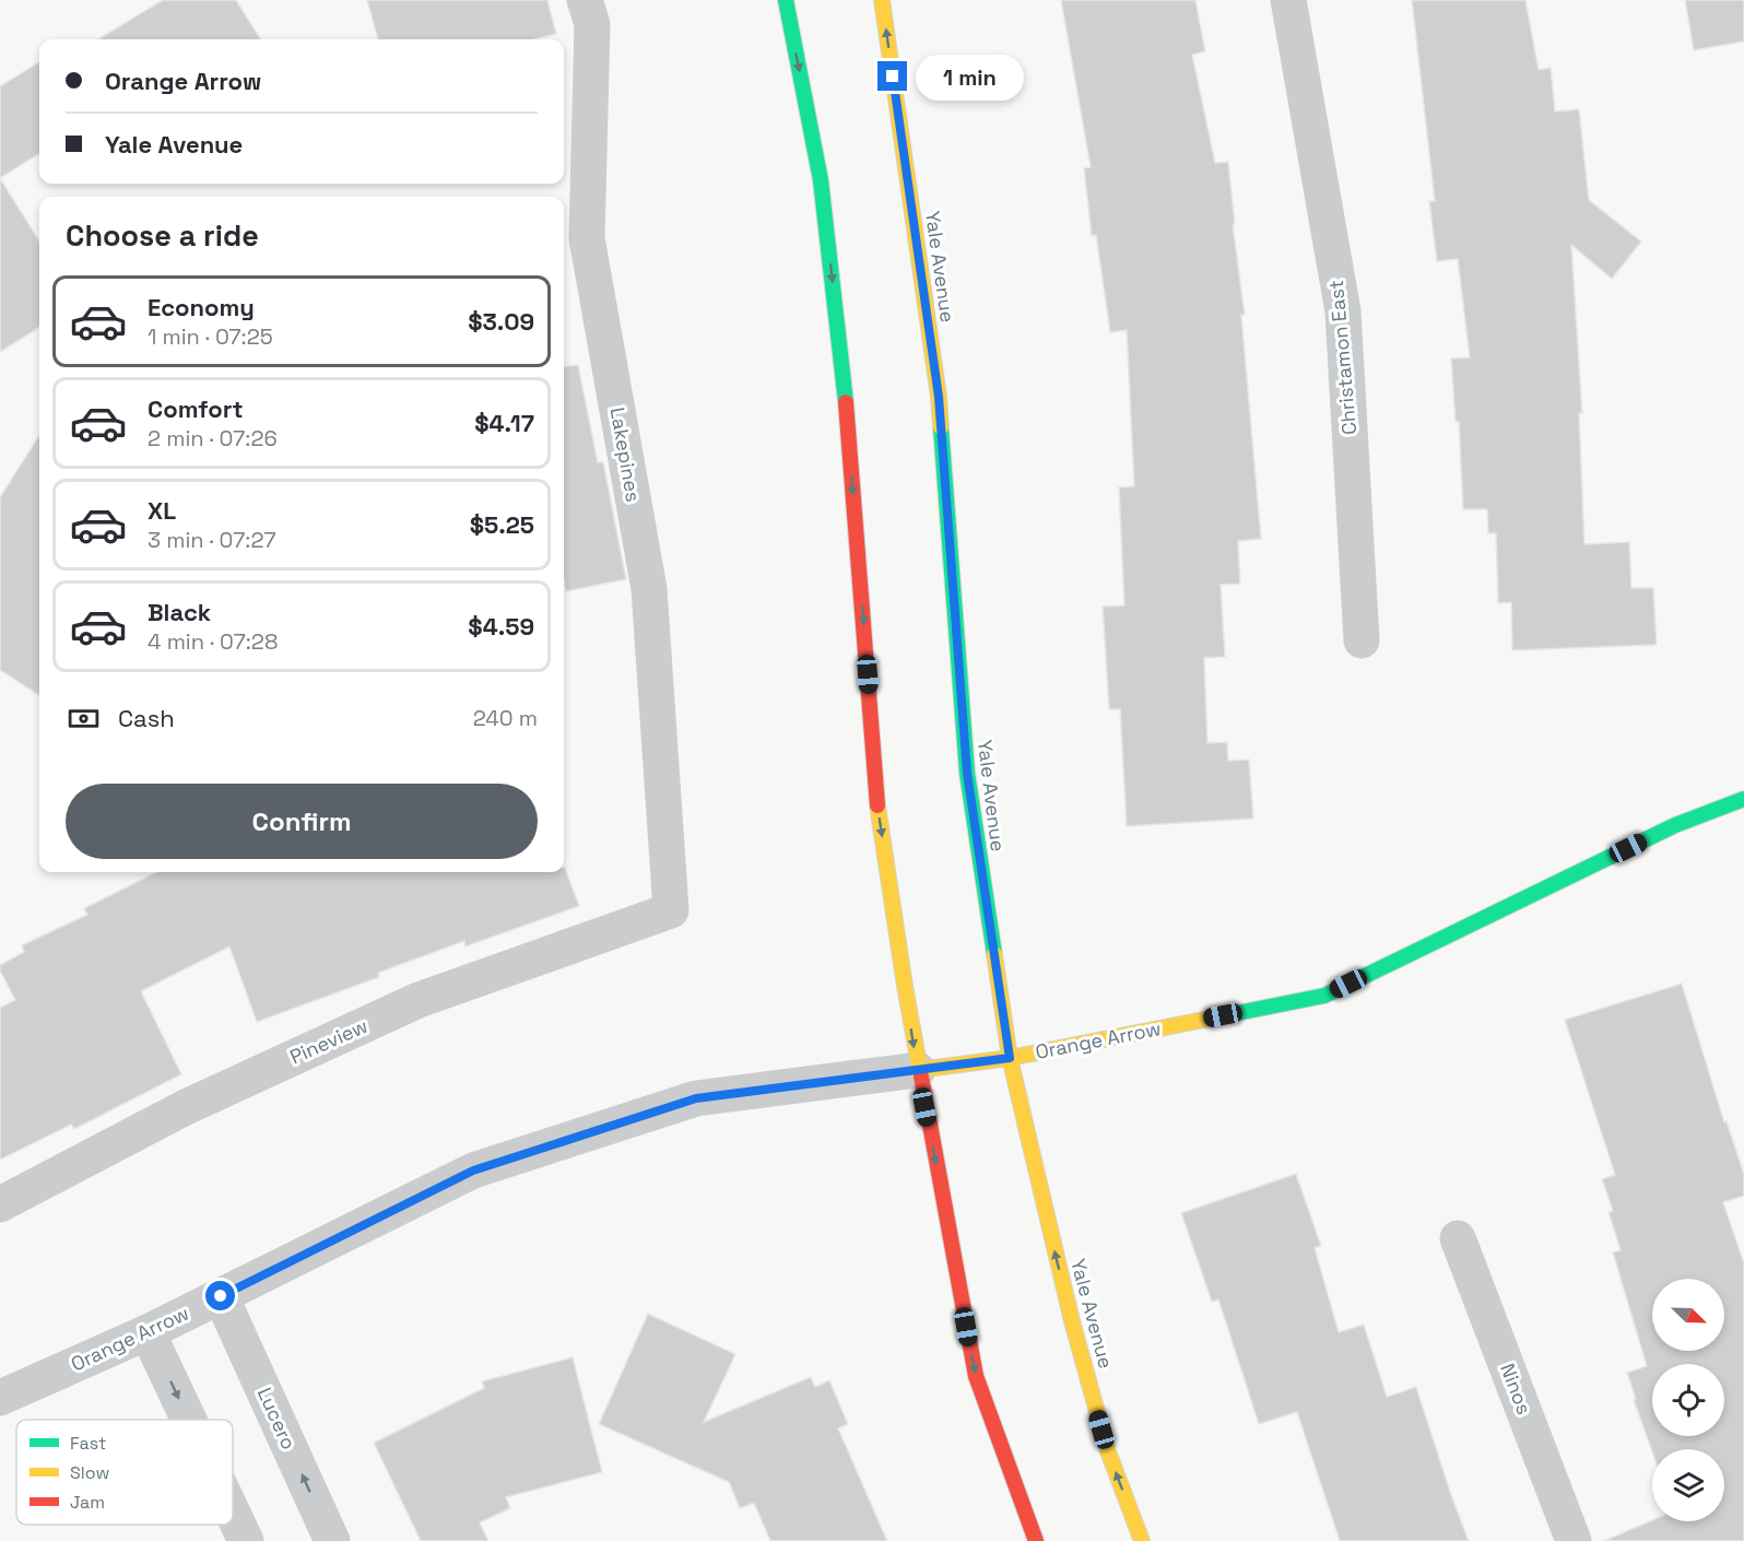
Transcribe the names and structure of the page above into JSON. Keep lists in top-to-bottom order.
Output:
{
  "streets": {
    "main road": ["Yale Avenue", "Orange Arrow"],
    "street": [
      "Christamon East",
      "Lakepines",
      "Pineview",
      "Ninos",
      "Lucero"
    ]
  },
  "crossings": [
    ["Yale Avenue", "Orange Arrow"],
    ["Lakepines", "Pineview"],
    ["Orange Arrow", "Lucero"]
  ],
  "legend": ["Fast", "Slow", "Jam"],
  "north": "bottom right",
  "page": {
    "banner": ["Orange Arrow", "Yale Avenue"],
    "bubble": "1 min",
    "heading": "Choose a ride",
    "list": [
      {
        "name": "Economy",
        "note": "1 min · 07:25",
        "value": "$3.09"
      },
      {
        "name": "Comfort",
        "note": "2 min · 07:26",
        "value": "$4.17"
      },
      {
        "name": "XL",
        "note": "3 min · 07:27",
        "value": "$5.25"
      },
      {
        "name": "Black",
        "note": "4 min · 07:28",
        "value": "$4.59"
      }
    ],
    "pay": ["Cash", "240 m"],
    "buttons": "Confirm"
  }
}
